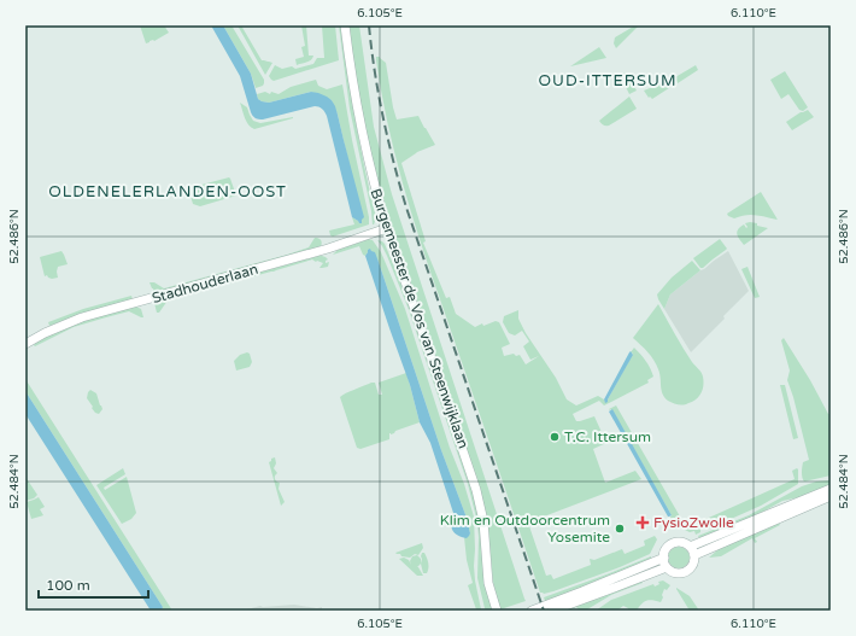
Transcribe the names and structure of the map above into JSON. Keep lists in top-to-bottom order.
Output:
{
  "streets": {
    "street": ["Stadhouderlaan", "Burgemeester de Vos van Steenwijklaan"]
  },
  "crossings": [
    ["Stadhouderlaan", "Burgemeester de Vos van Steenwijklaan"]
  ],
  "districts": ["OUD-ITTERSUM", "OLDENELERLANDEN-OOST"],
  "places": {
    "other": ["T.C. Ittersum", "Klim en Outdoorcentrum Yosemite"],
    "health": ["FysioZwolle"]
  },
  "scale_bar": "100 m",
  "coordinates": [
    "6.105°E",
    "6.110°E",
    "52.486°N",
    "52.484°N"
  ]
}
